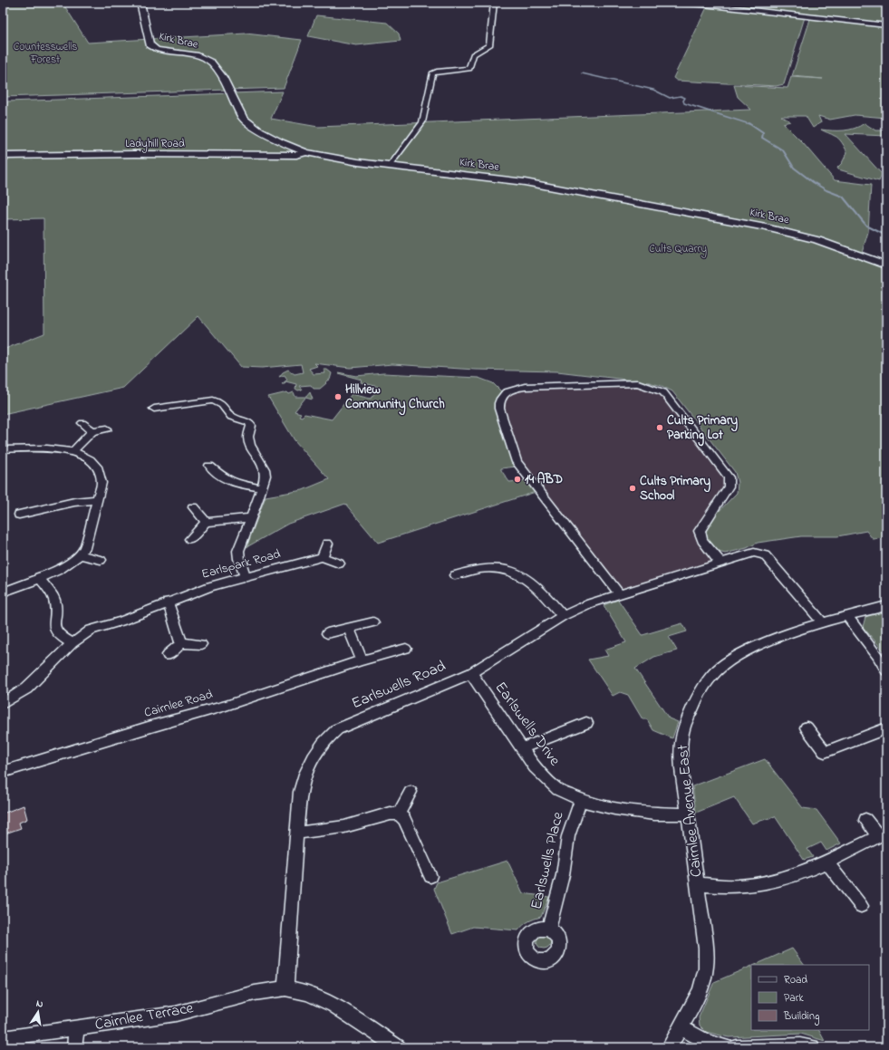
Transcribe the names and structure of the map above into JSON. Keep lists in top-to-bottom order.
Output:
{
  "streets": {
    "street": [
      "Kirk Brae",
      "Ladyhill Road",
      "Earlspark Road",
      "Earlswells Road",
      "Cairnlee Road",
      "Earlswells Drive",
      "Cairnlee Avenue East",
      "Earlswells Place",
      "Cairnlee Terrace"
    ]
  },
  "crossings": [
    ["Kirk Brae", "Ladyhill Road"],
    ["Earlswells Road", "Earlswells Drive"],
    ["Earlswells Road", "Cairnlee Avenue East"],
    ["Earlswells Road", "Cairnlee Terrace"],
    ["Earlswells Drive", "Cairnlee Avenue East"],
    ["Earlswells Drive", "Earlswells Place"]
  ],
  "parks": ["Countesswells Forest", "Cults Quarry"],
  "places": [
    "Hillview Community Church",
    "Cults Primary Parking Lot",
    "14 ABD",
    "Cults Primary School"
  ],
  "legend": ["Road", "Park", "Building"],
  "north": "top"
}
